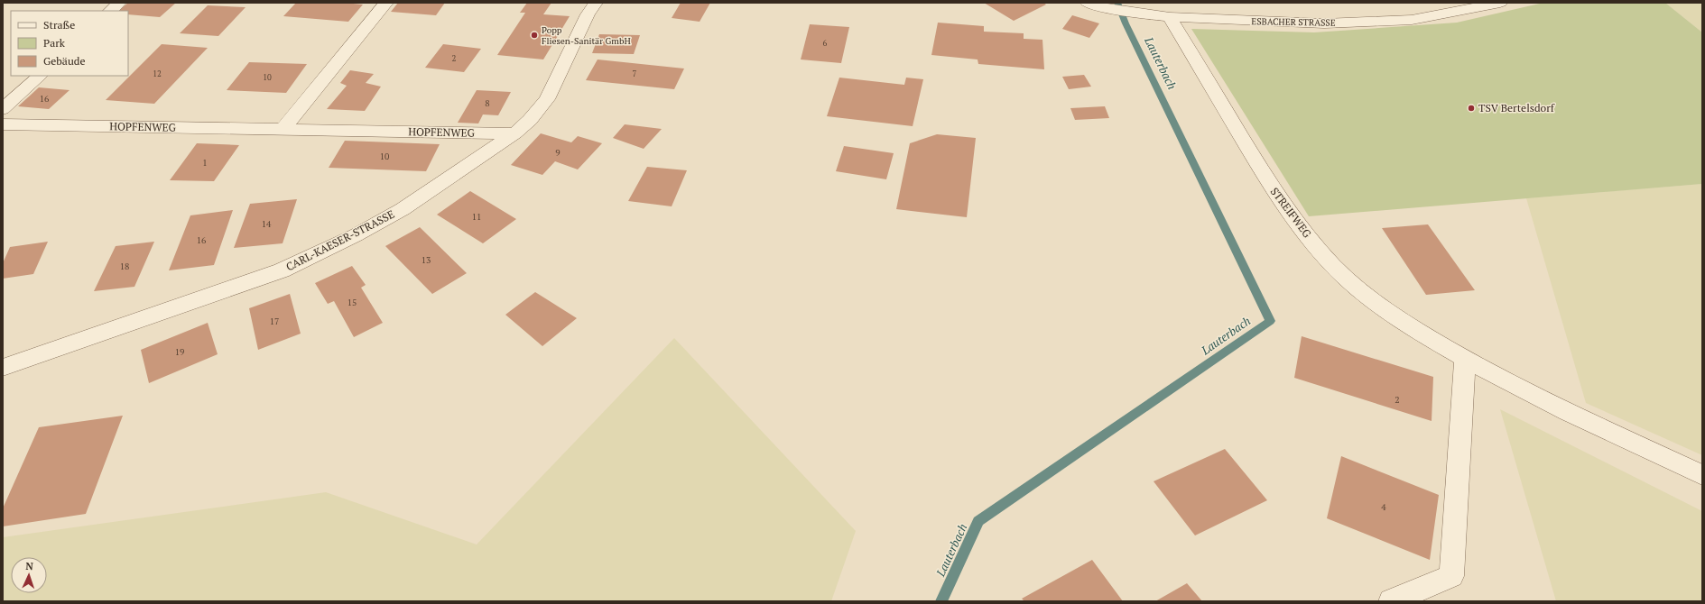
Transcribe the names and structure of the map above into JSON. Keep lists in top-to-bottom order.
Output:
{
  "streets": {
    "street": [
      "ESBACHER STRASSE",
      "HOPFENWEG",
      "STREIFWEG",
      "CARL-KAESER-STRASSE"
    ]
  },
  "crossings": [
    ["ESBACHER STRASSE", "STREIFWEG"],
    ["HOPFENWEG", "CARL-KAESER-STRASSE"]
  ],
  "water": ["Lauterbach"],
  "places": ["Popp Fliesen-Sanitär GmbH", "TSV Bertelsdorf"],
  "house_numbers": [
    "6",
    "2",
    "12",
    "7",
    "10",
    "16",
    "8",
    "9",
    "10",
    "1",
    "11",
    "14",
    "16",
    "13",
    "18",
    "15",
    "17",
    "19",
    "2",
    "4"
  ],
  "legend": ["Straße", "Park", "Gebäude"],
  "north": "top"
}
